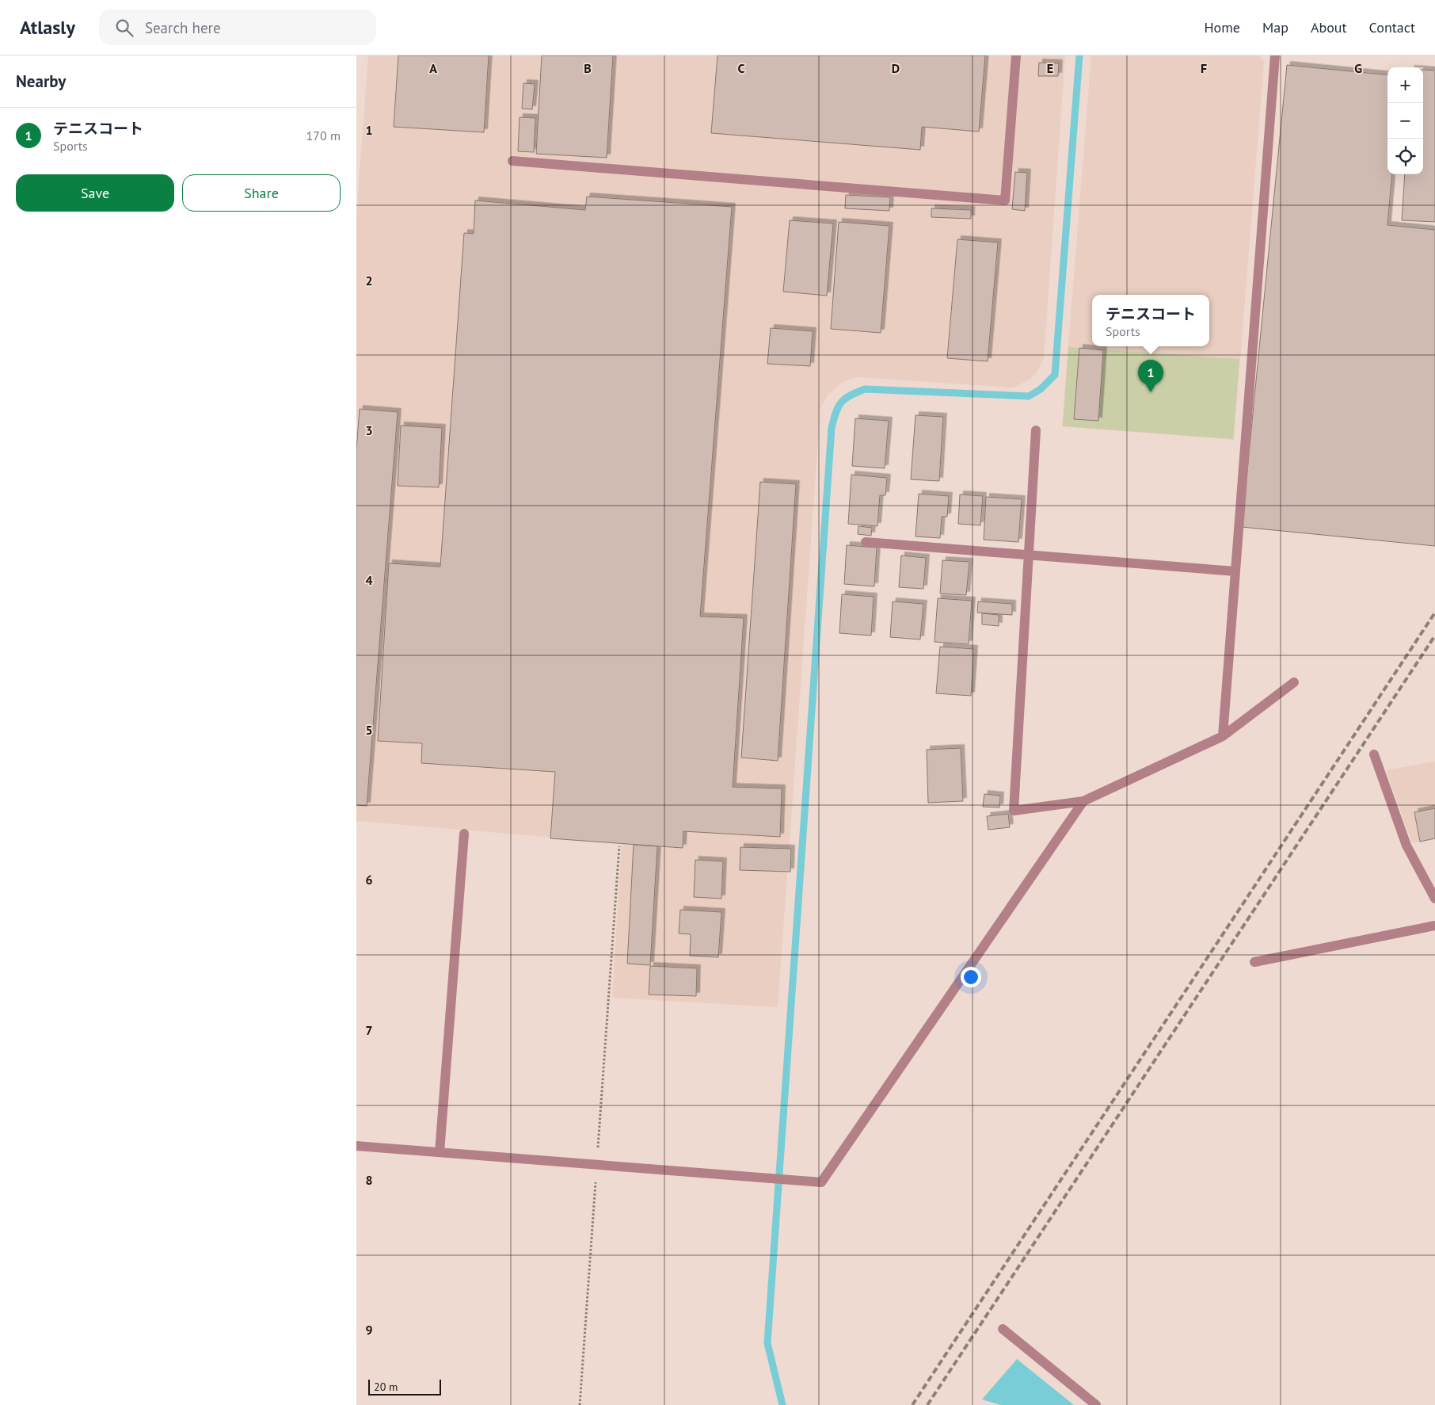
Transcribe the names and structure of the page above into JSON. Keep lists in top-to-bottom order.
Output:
{
  "scale_bar": "20 m",
  "page": {
    "header": "Atlasly",
    "search": "Search here",
    "nav": [
      "Home",
      "Map",
      "About",
      "Contact"
    ],
    "heading": "Nearby",
    "map_buttons": ["+", "−"],
    "list": [
      {
        "mark": "1",
        "name": "テニスコート",
        "note": "Sports",
        "value": "170 m"
      }
    ],
    "buttons": ["Save", "Share"],
    "popup": ["テニスコート", "Sports"],
    "pins": "1",
    "scale": "20 m"
  },
  "grid": {
    "columns": [
      "A",
      "B",
      "C",
      "D",
      "E",
      "F",
      "G"
    ],
    "rows": [
      "1",
      "2",
      "3",
      "4",
      "5",
      "6",
      "7",
      "8",
      "9"
    ]
  }
}
